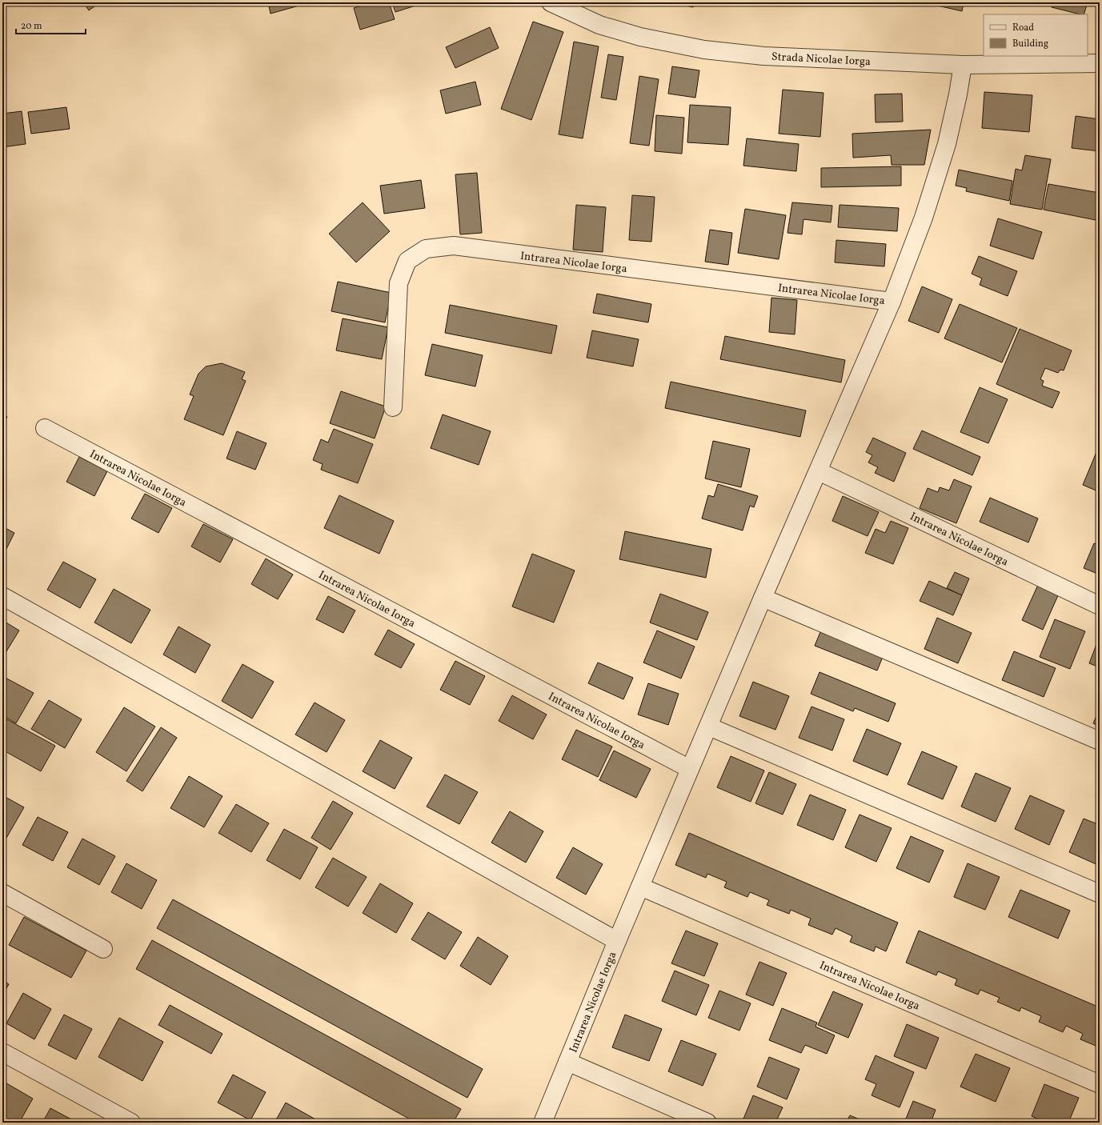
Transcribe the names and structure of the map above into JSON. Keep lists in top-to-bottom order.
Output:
{
  "streets": {
    "street": ["Strada Nicolae Iorga", "Intrarea Nicolae Iorga"]
  },
  "crossings": [
    ["Strada Nicolae Iorga", "Intrarea Nicolae Iorga"]
  ],
  "legend": ["Road", "Building"],
  "scale_bar": "20 m"
}
